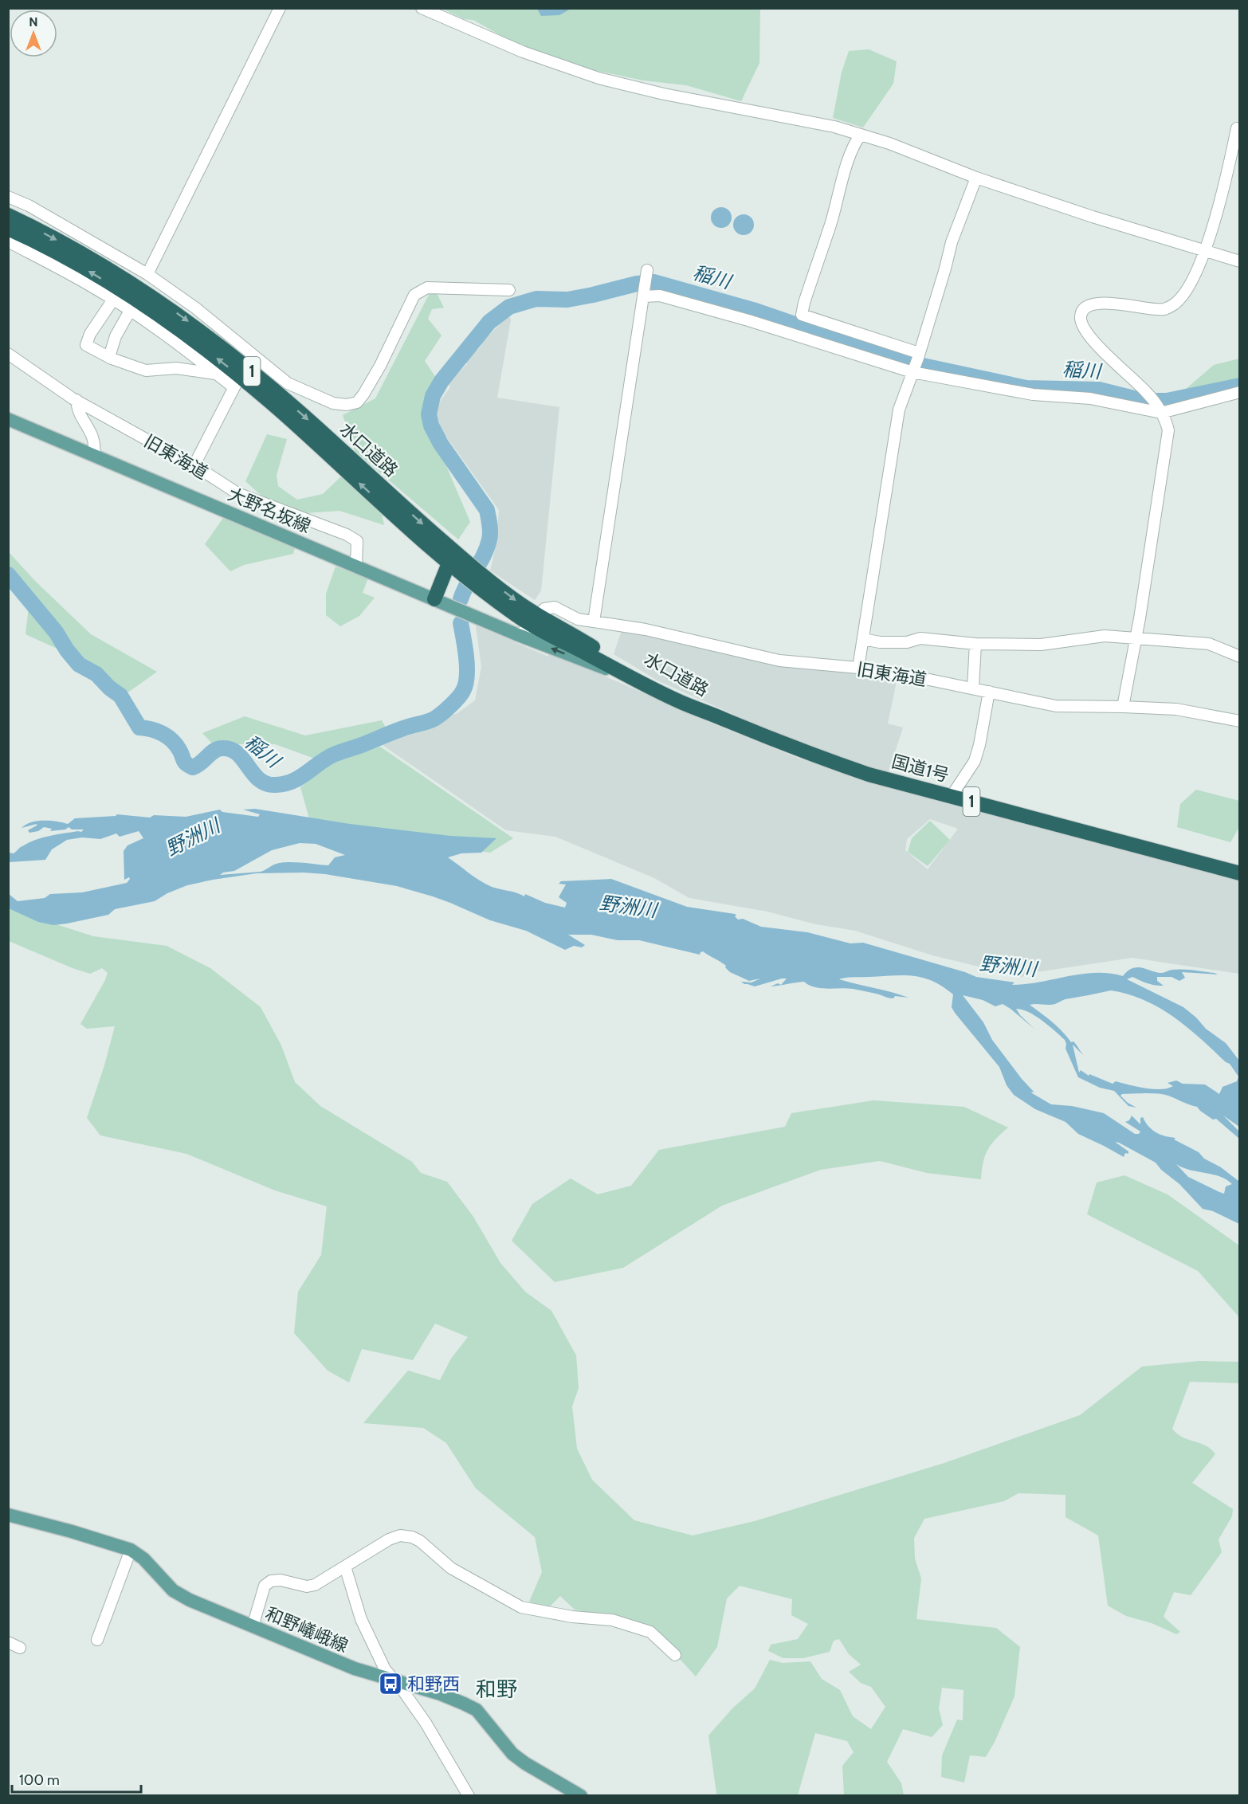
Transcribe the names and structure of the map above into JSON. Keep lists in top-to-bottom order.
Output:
{
  "streets": {
    "highway": ["1", "水口道路", "国道1号"],
    "main road": ["大野名坂線", "和野嶬峨線"],
    "street": ["旧東海道"]
  },
  "crossings": [
    ["水口道路", "旧東海道"],
    ["水口道路", "大野名坂線"],
    ["水口道路", "国道1号"],
    ["旧東海道", "大野名坂線"]
  ],
  "districts": ["和野"],
  "water": ["稲川", "野洲川"],
  "places": {
    "bus stop": ["和野西"]
  },
  "scale_bar": "100 m",
  "north": "top"
}
